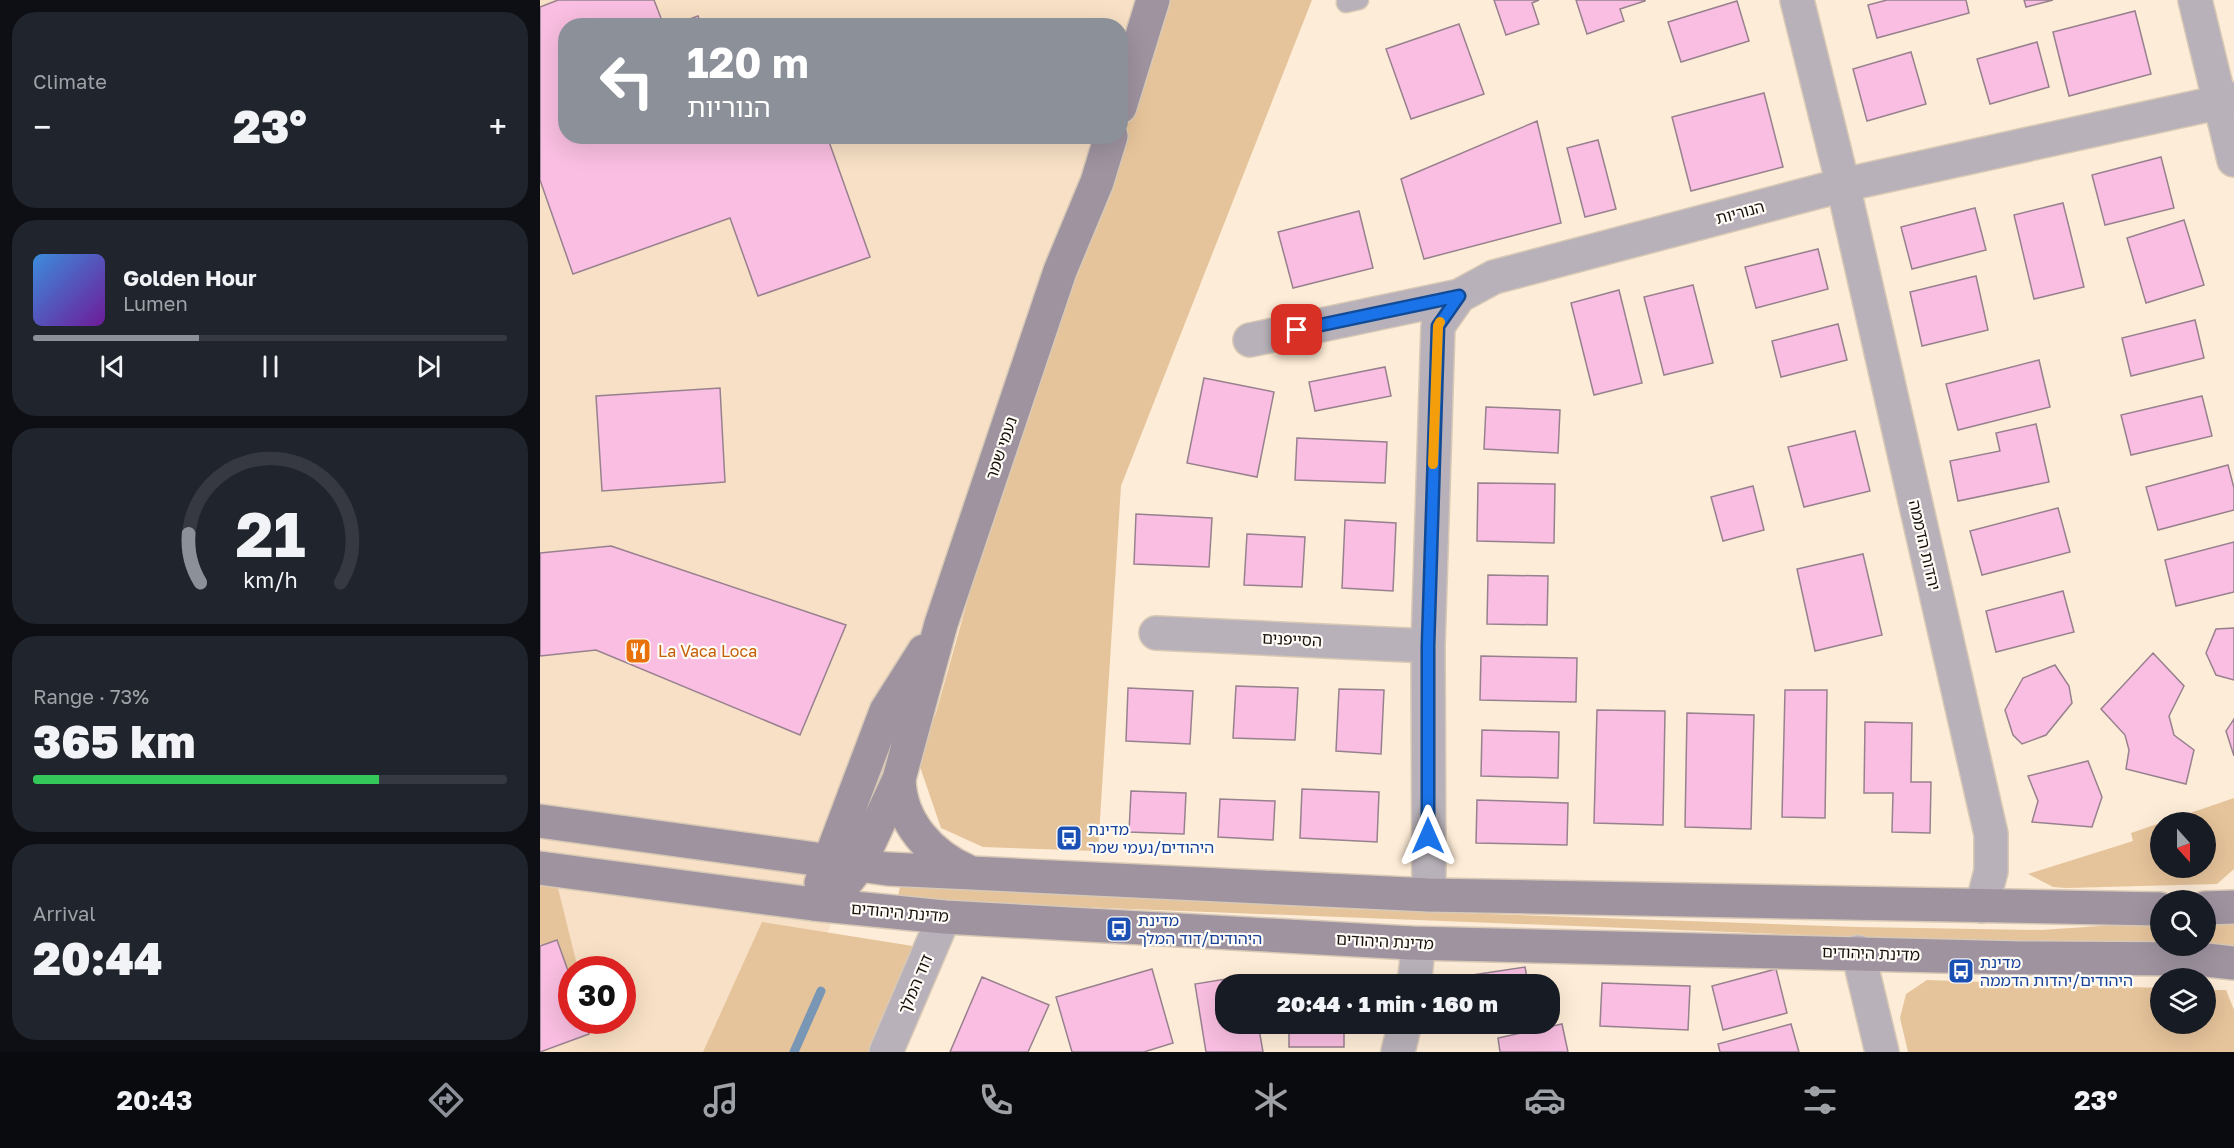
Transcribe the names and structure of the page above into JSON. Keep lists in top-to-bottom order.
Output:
{
  "streets": {
    "street": [
      "הנוריות",
      "נעמי שמר",
      "יהדות הדממה",
      "הסייפנים",
      "מדינת היהודים",
      "דוד המלך"
    ]
  },
  "crossings": [
    ["הנוריות", "יהדות הדממה"],
    ["נעמי שמר", "מדינת היהודים"],
    ["מדינת היהודים", "דוד המלך"]
  ],
  "places": {
    "restaurant": ["La Vaca Loca"],
    "bus stop": ["מדינת היהודים/נעמי שמר", "מדינת היהודים/דוד המלך", "מדינת היהודים/יהדות הדממה"]
  },
  "north": "bottom",
  "page": {
    "tile": [
      "Climate",
      ["Range · 73%", "365 km"],
      ["Arrival", "20:44"]
    ],
    "turn": ["120 m", "הנוריות"],
    "heat": ["−", "23°", "+"],
    "song": ["Golden Hour", "Lumen"],
    "limit": "30",
    "trip": "20:44 · 1 min · 160 m",
    "tabs": ["20:43", "23°"],
    "gauge": ["21", "km/h"]
  }
}
